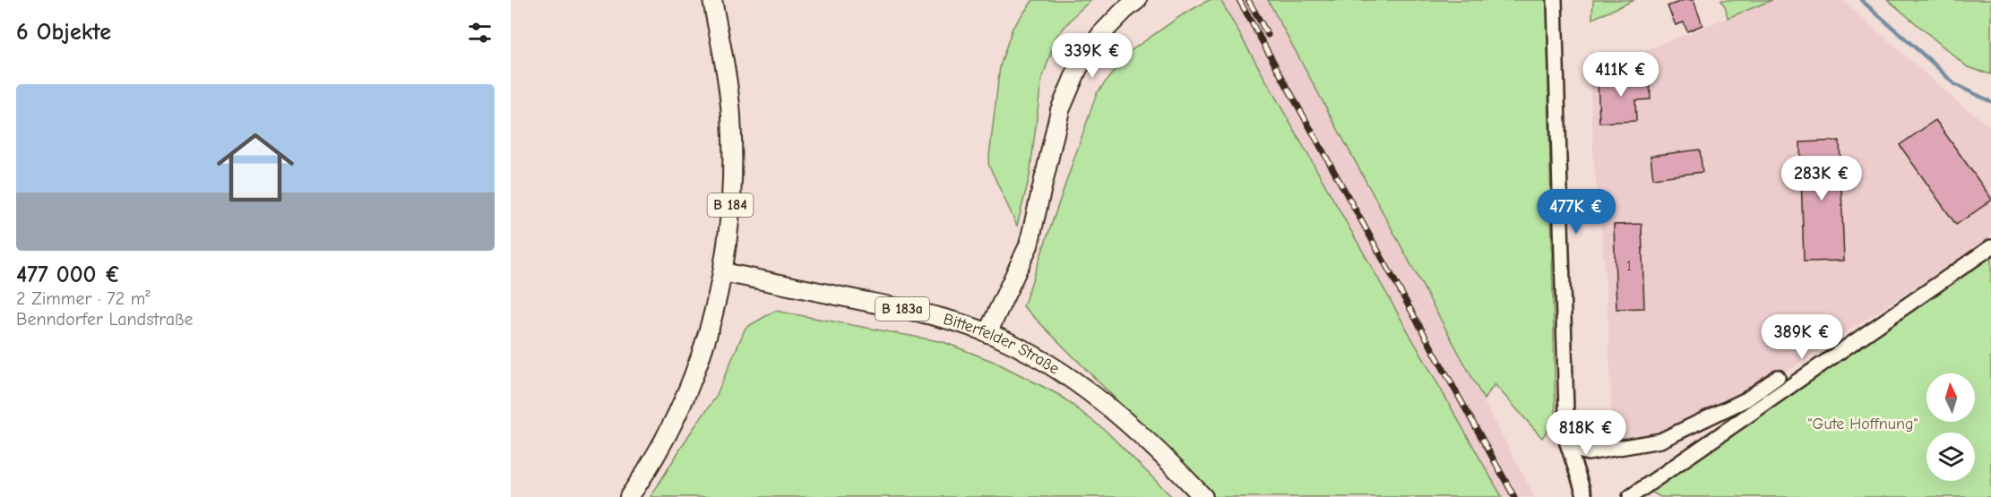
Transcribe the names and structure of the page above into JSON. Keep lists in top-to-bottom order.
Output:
{
  "streets": {
    "main road": ["B 184", "B 183a", "Bitterfelder Straße"]
  },
  "crossings": [
    ["B 184", "Bitterfelder Straße"]
  ],
  "parks": ["\"Gute Hoffnung\""],
  "house_numbers": ["1"],
  "north": "top",
  "page": {
    "heading": "6 Objekte",
    "price": [
      "339K €",
      "411K €",
      "283K €",
      "477K €",
      "389K €",
      "818K €"
    ],
    "list": [
      {
        "name": "477 000 €",
        "note": "2 Zimmer · 72 m² · Benndorfer Landstraße"
      }
    ]
  }
}
